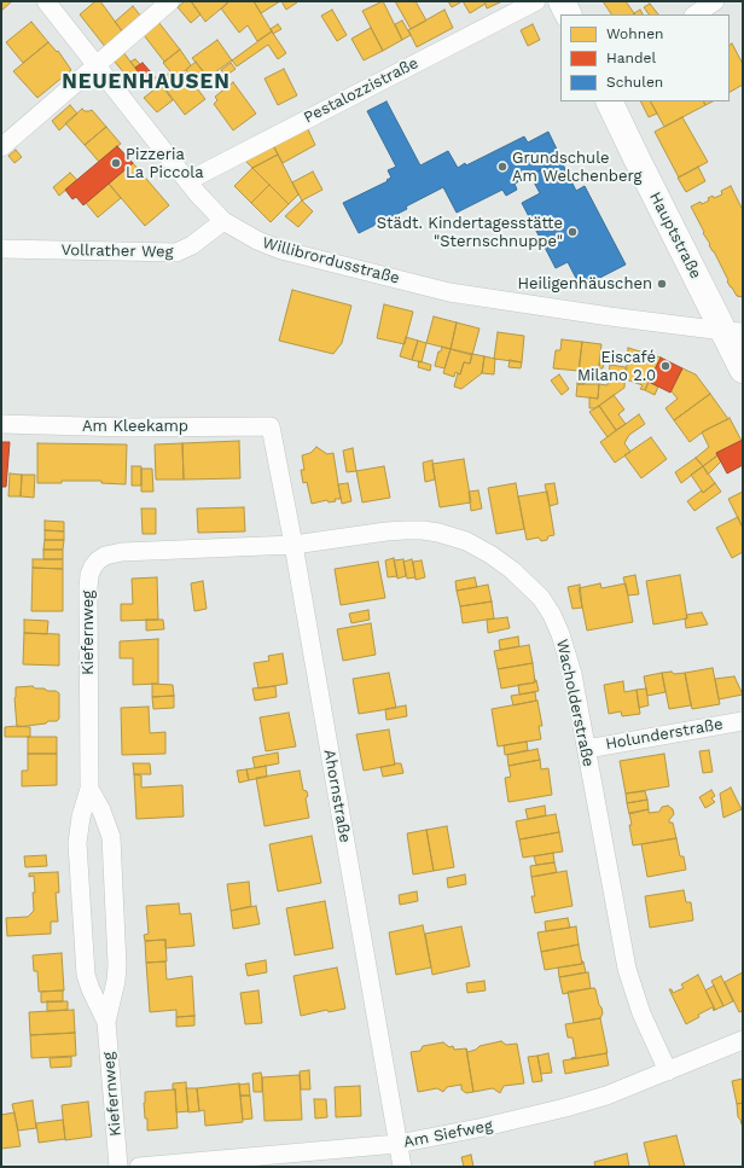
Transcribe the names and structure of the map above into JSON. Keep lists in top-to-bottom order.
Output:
{
  "streets": {
    "street": [
      "Pestalozzistraße",
      "Hauptstraße",
      "Vollrather Weg",
      "Willibrordusstraße",
      "Am Kleekamp",
      "Kiefernweg",
      "Wacholderstraße",
      "Holunderstraße",
      "Ahornstraße",
      "Am Siefweg"
    ]
  },
  "crossings": [
    ["Pestalozzistraße", "Willibrordusstraße"],
    ["Hauptstraße", "Willibrordusstraße"],
    ["Vollrather Weg", "Willibrordusstraße"],
    ["Am Kleekamp", "Ahornstraße"],
    ["Kiefernweg", "Wacholderstraße"],
    ["Kiefernweg", "Ahornstraße"],
    ["Wacholderstraße", "Holunderstraße"],
    ["Wacholderstraße", "Ahornstraße"],
    ["Wacholderstraße", "Am Siefweg"],
    ["Ahornstraße", "Am Siefweg"]
  ],
  "districts": ["NEUENHAUSEN"],
  "places": [
    "Pizzeria La Piccola",
    "Grundschule Am Welchenberg",
    "Städt. Kindertagesstätte \"Sternschnuppe\"",
    "Heiligenhäuschen",
    "Eiscafé Milano 2.0"
  ],
  "legend": ["Wohnen", "Handel", "Schulen"]
}
